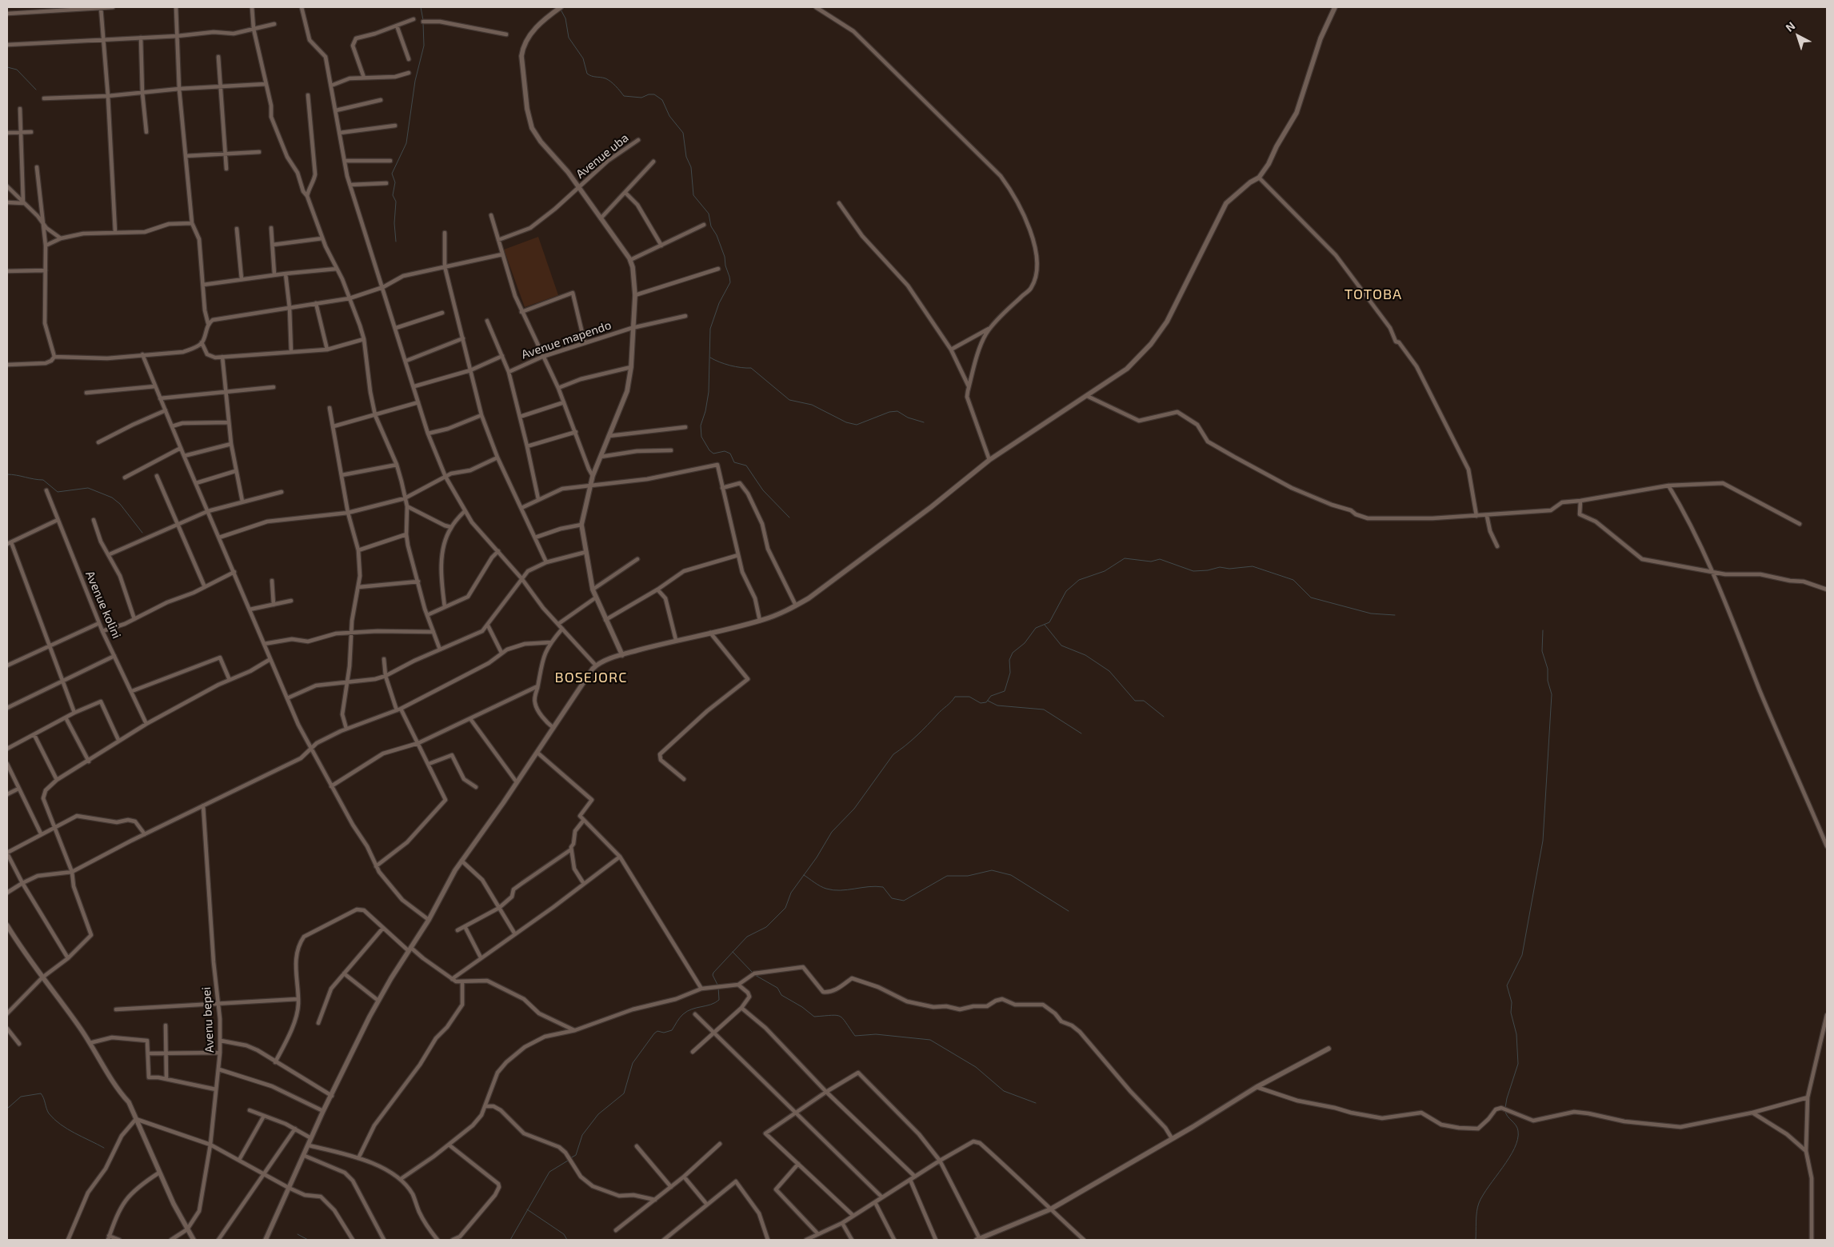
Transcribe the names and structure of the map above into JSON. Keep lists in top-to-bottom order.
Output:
{
  "streets": {
    "street": [
      "Avenue uba",
      "Avenue mapendo",
      "Avenue kolini",
      "Avenu bepei"
    ]
  },
  "districts": ["TOTOBA", "BOSEJORC"],
  "north": "top left"
}
